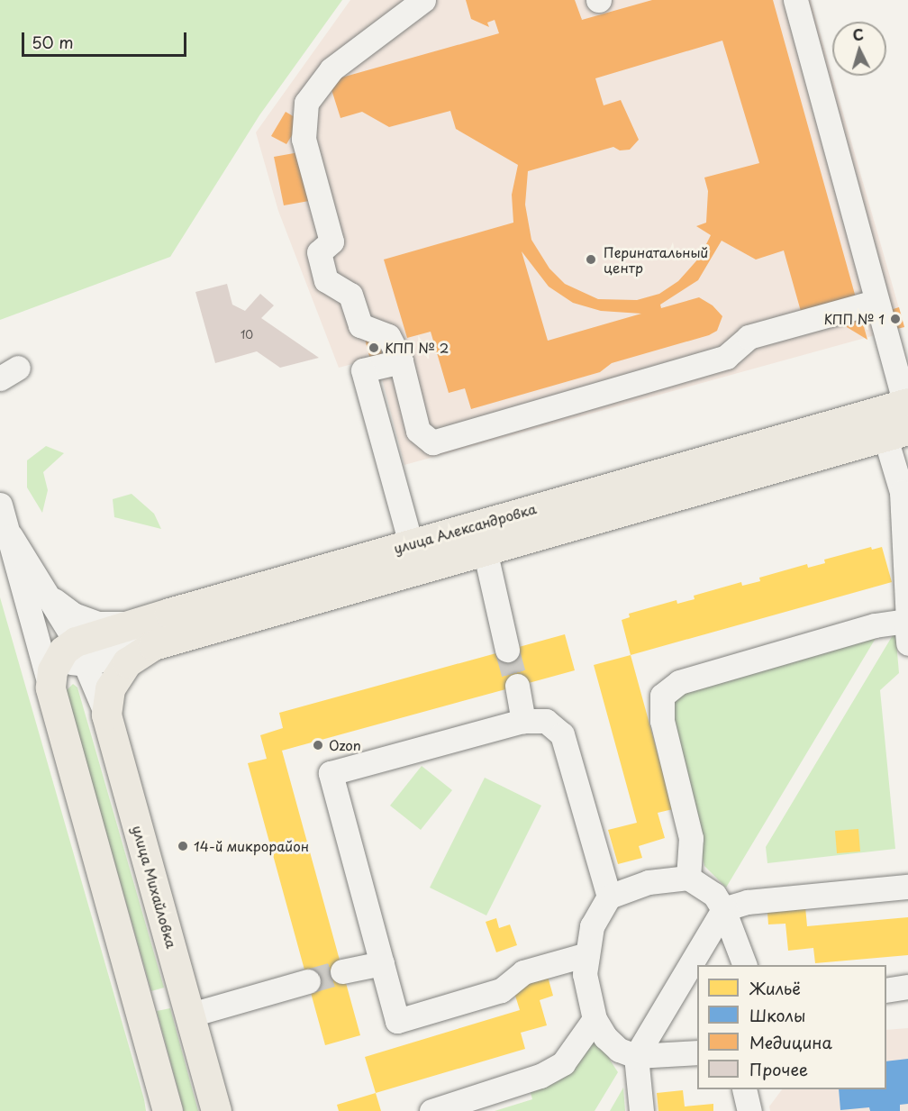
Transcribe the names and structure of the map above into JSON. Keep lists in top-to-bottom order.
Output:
{
  "streets": {
    "main road": ["улица Александровка", "улица Михайловка"]
  },
  "crossings": [
    ["улица Александровка", "улица Михайловка"]
  ],
  "places": [
    "Перинатальный центр",
    "КПП № 1",
    "КПП № 2",
    "Ozon",
    "14-й микрорайон"
  ],
  "house_numbers": ["10"],
  "legend": [
    "Жильё",
    "Школы",
    "Медицина",
    "Прочее"
  ],
  "scale_bar": "50 m",
  "north": "top"
}
